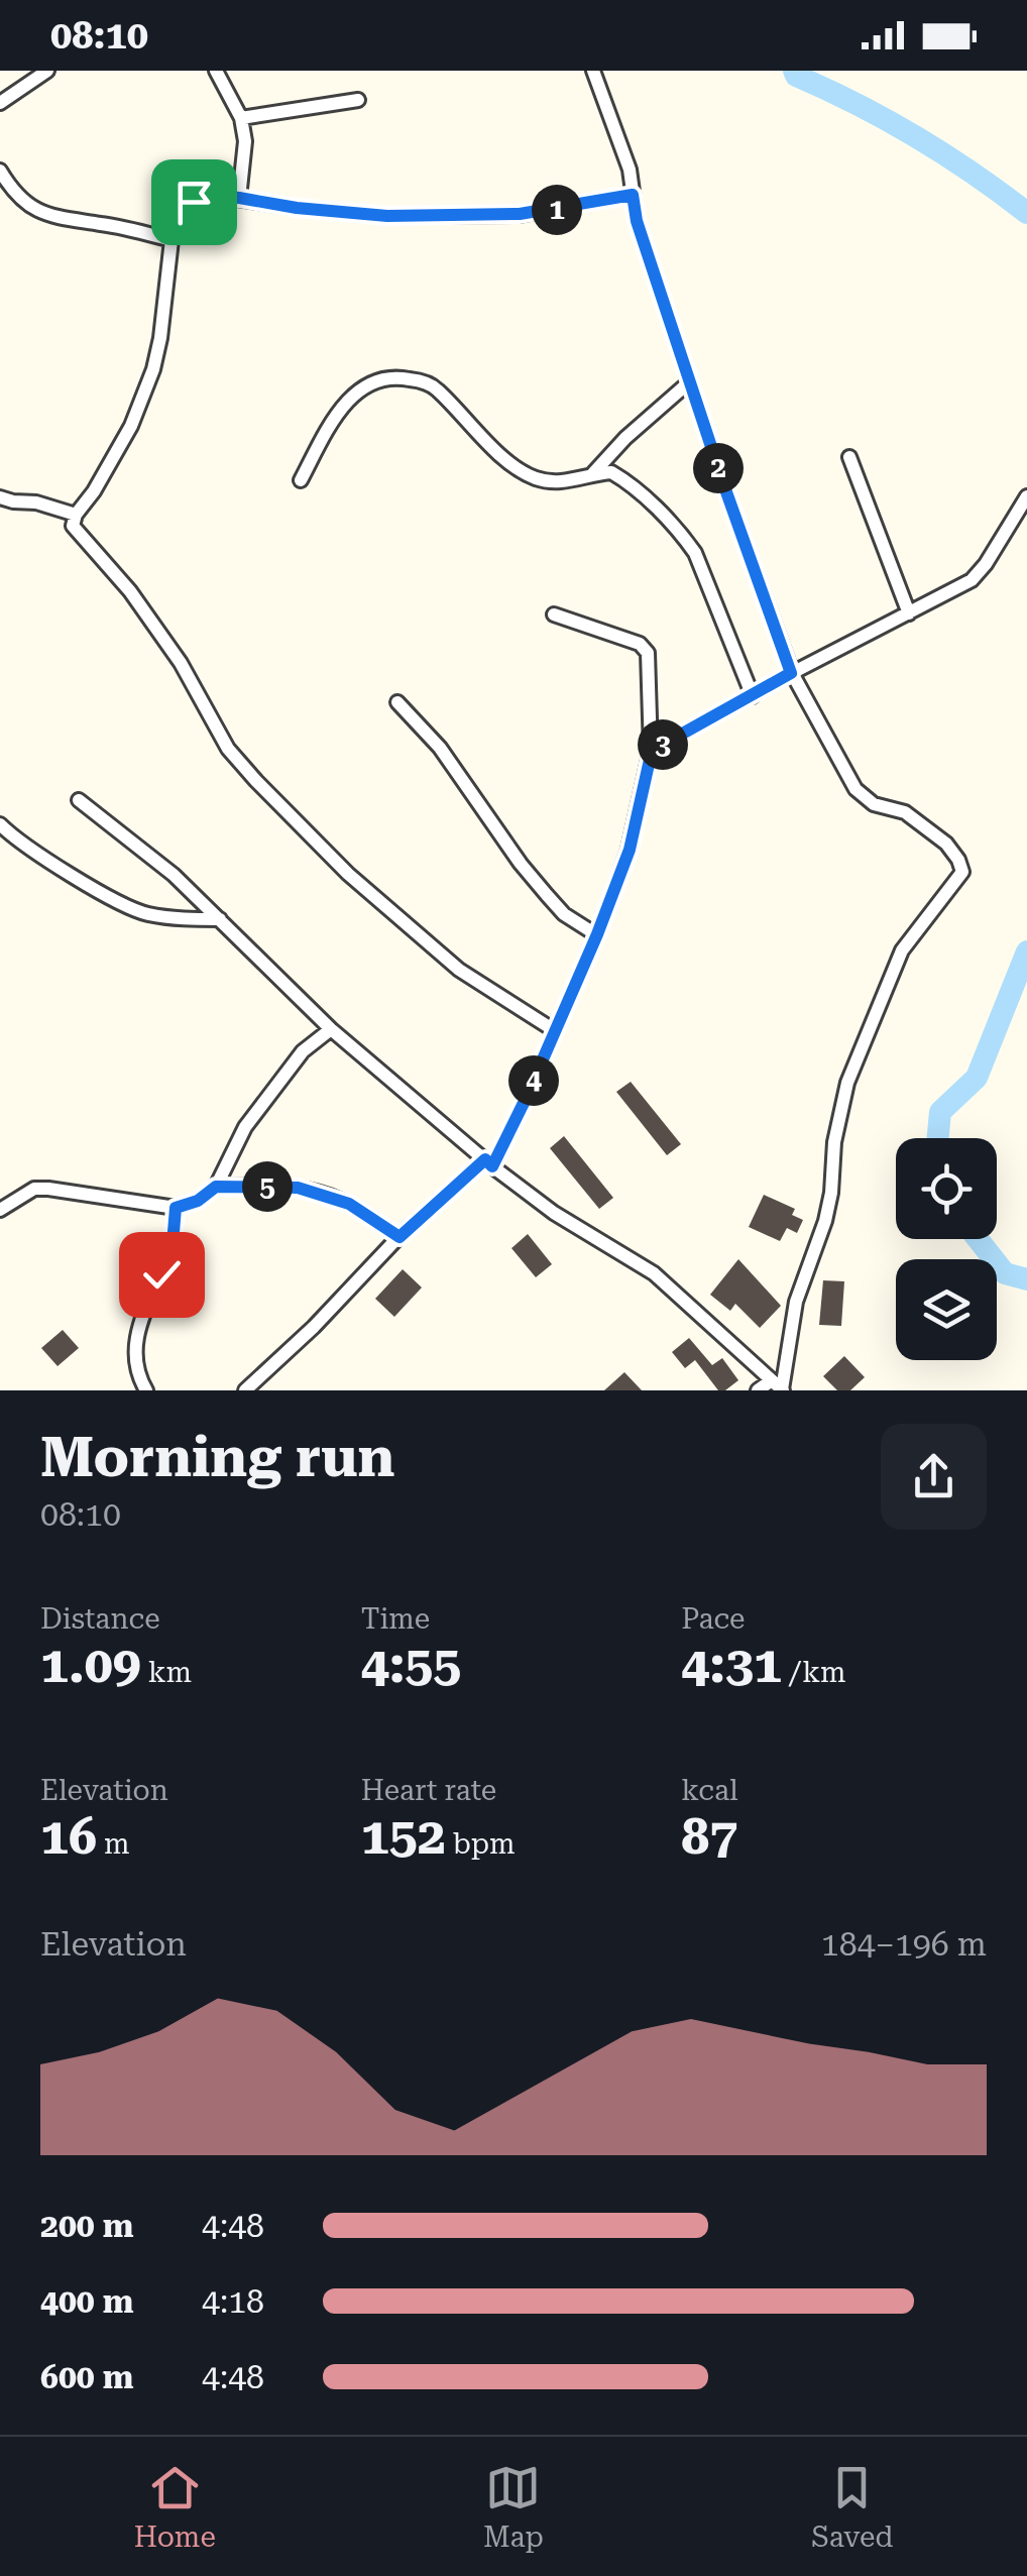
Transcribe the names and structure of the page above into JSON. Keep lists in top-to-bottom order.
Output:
{
  "page": {
    "status": "08:10",
    "pins": [
      "1",
      "2",
      "3",
      "4",
      "5"
    ],
    "heading": ["Morning run", "08:10"],
    "stats": [
      ["Distance", "1.09 km"],
      ["Time", "4:55"],
      ["Pace", "4:31 /km"],
      ["Elevation", "16 m"],
      ["Heart rate", "152 bpm"],
      ["kcal", "87"]
    ],
    "chart": ["Elevation", "184–196 m"],
    "list": [
      {
        "name": "200 m",
        "note": "4:48"
      },
      {
        "name": "400 m",
        "note": "4:18"
      },
      {
        "name": "600 m",
        "note": "4:48"
      }
    ],
    "tabs": ["Home", "Map", "Saved"]
  }
}
